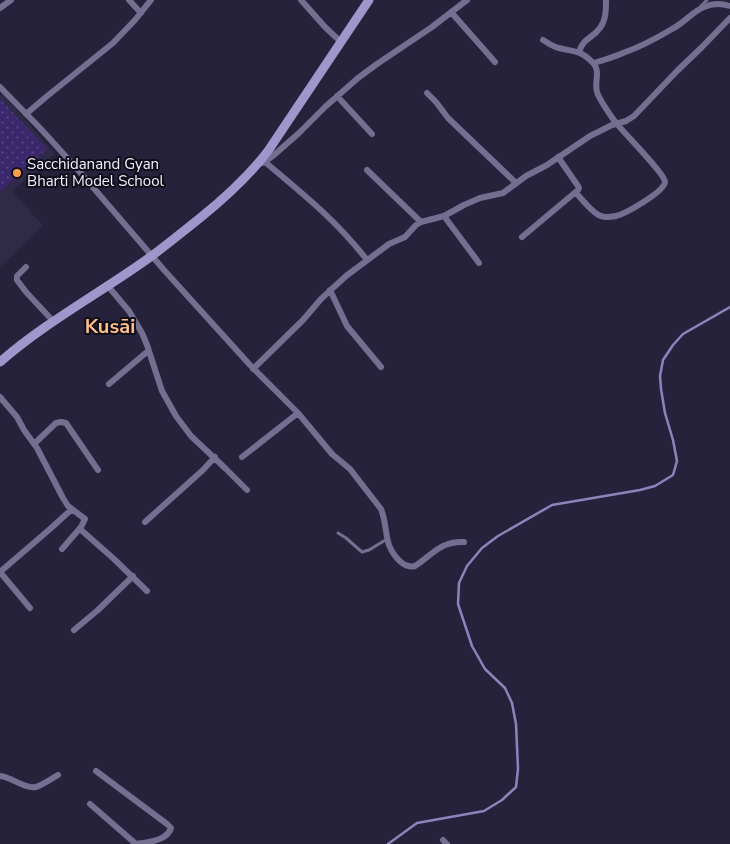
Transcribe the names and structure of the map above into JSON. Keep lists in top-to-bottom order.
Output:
{
  "districts": ["Kusāi"],
  "places": ["Sacchidanand Gyan Bharti Model School"]
}
